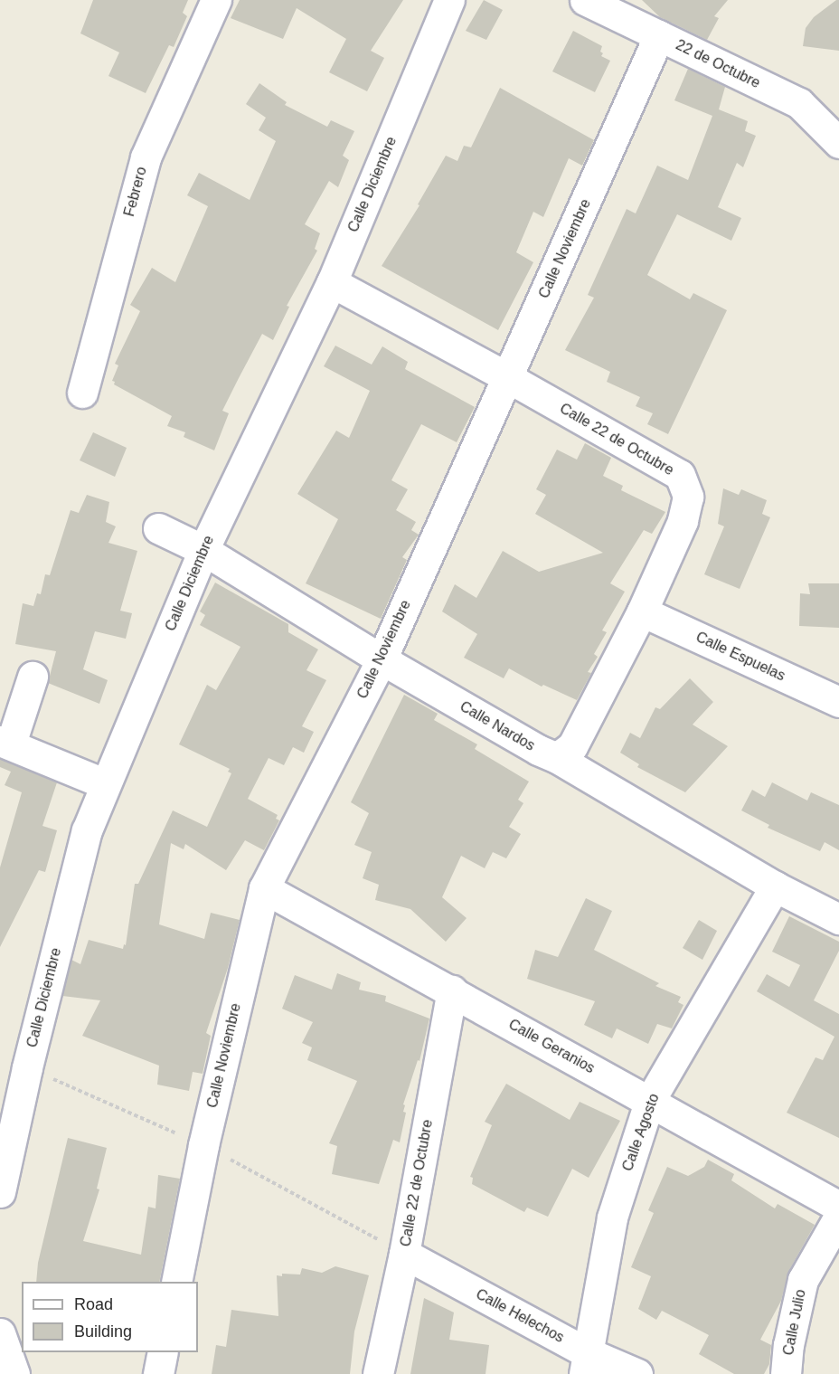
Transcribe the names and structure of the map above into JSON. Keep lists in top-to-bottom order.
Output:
{
  "streets": {
    "street": [
      "22 de Octubre",
      "Calle Diciembre",
      "Febrero",
      "Calle Noviembre",
      "Calle 22 de Octubre",
      "Calle Espuelas",
      "Calle Nardos",
      "Calle Geranios",
      "Calle Agosto",
      "Calle Helechos",
      "Calle Julio"
    ]
  },
  "crossings": [
    ["22 de Octubre", "Calle Noviembre"],
    ["Calle Diciembre", "Calle 22 de Octubre"],
    ["Calle Diciembre", "Calle Nardos"],
    ["Calle Noviembre", "Calle 22 de Octubre"],
    ["Calle Noviembre", "Calle Nardos"],
    ["Calle Noviembre", "Calle Geranios"],
    ["Calle 22 de Octubre", "Calle Espuelas"],
    ["Calle 22 de Octubre", "Calle Nardos"],
    ["Calle 22 de Octubre", "Calle Geranios"],
    ["Calle 22 de Octubre", "Calle Helechos"],
    ["Calle Nardos", "Calle Agosto"],
    ["Calle Geranios", "Calle Agosto"],
    ["Calle Agosto", "Calle Helechos"]
  ],
  "legend": ["Road", "Building"]
}
